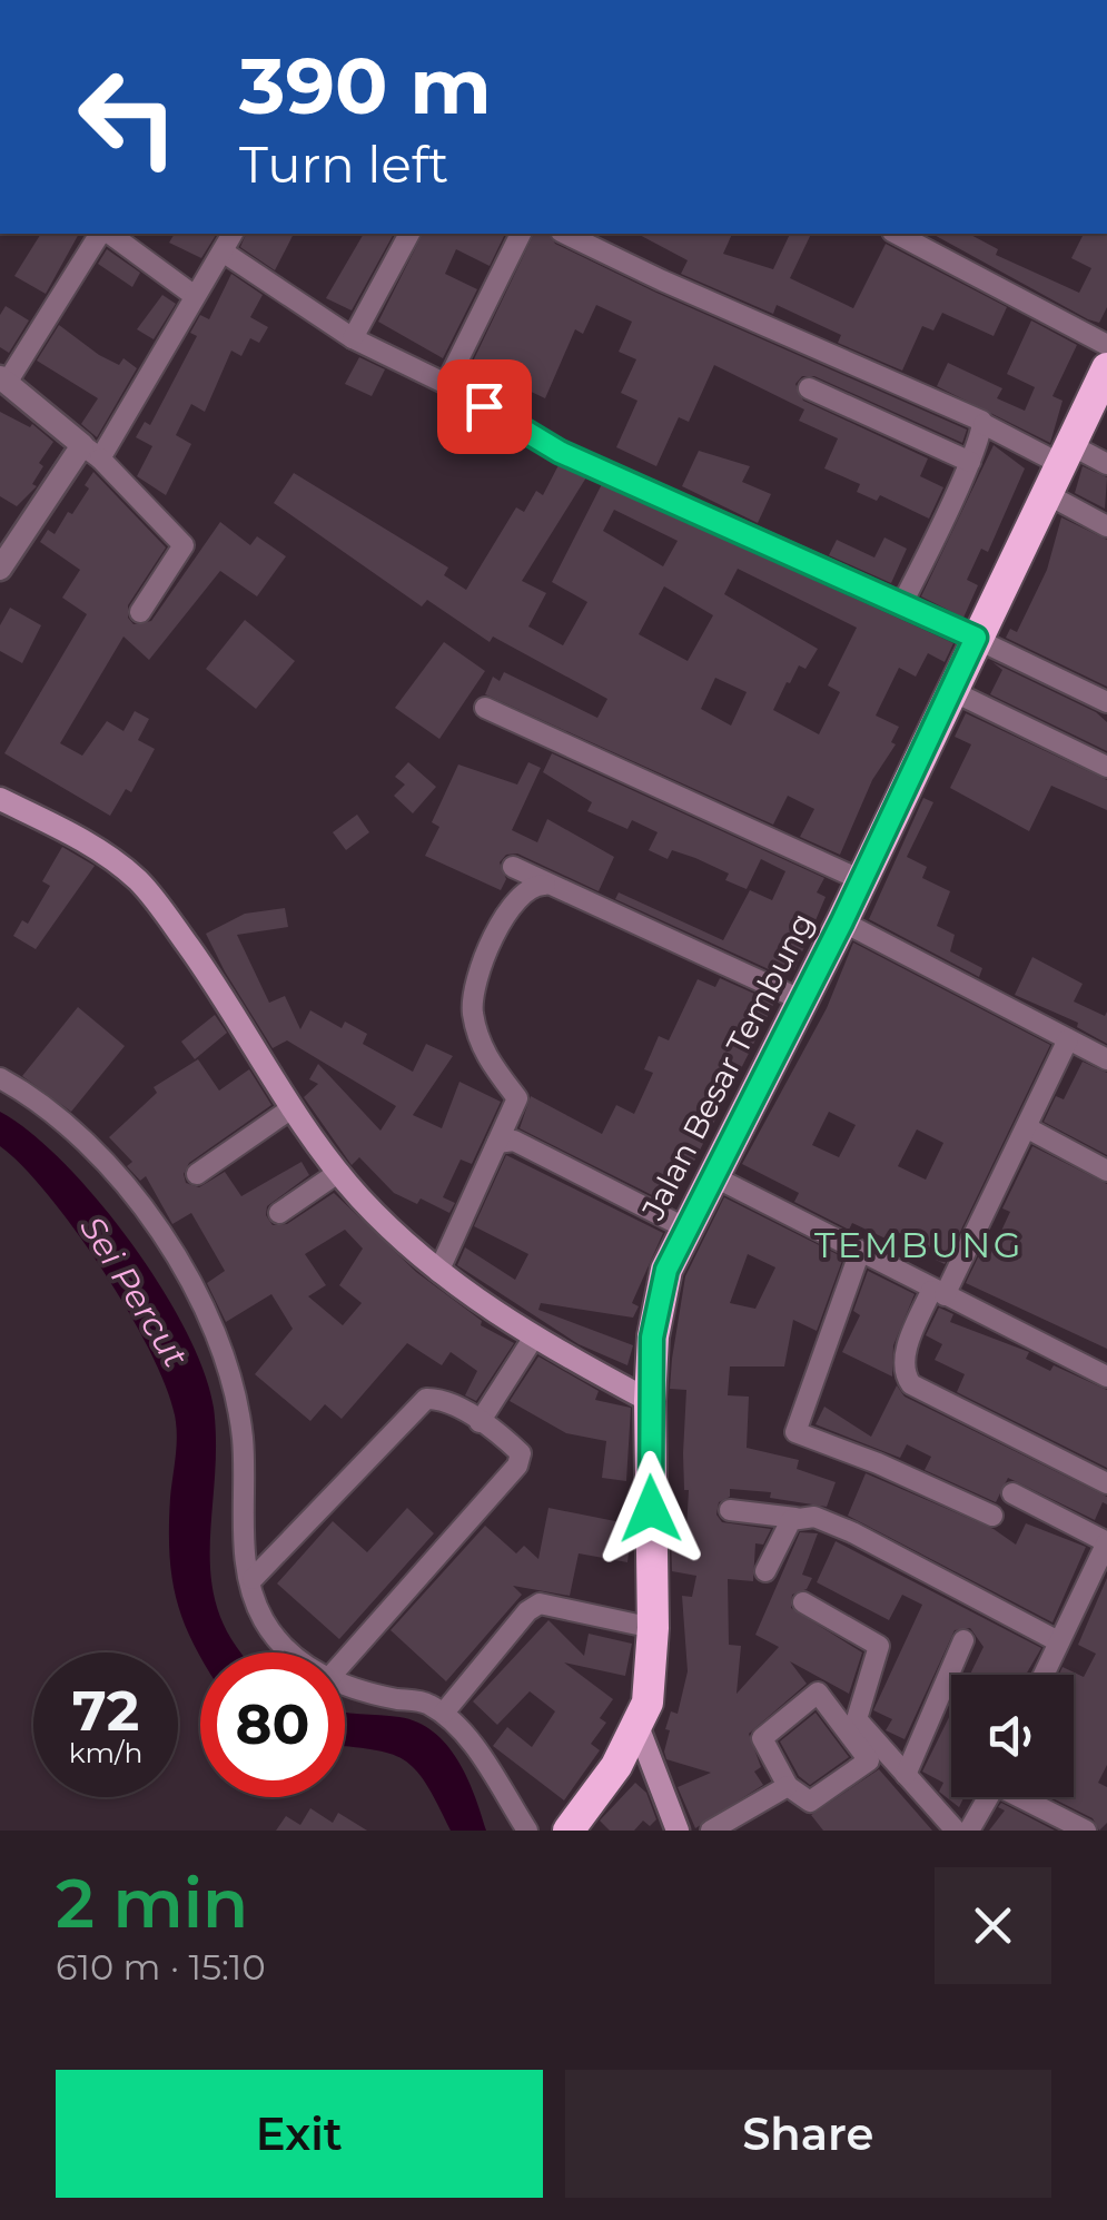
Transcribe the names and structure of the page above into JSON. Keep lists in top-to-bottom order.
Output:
{
  "streets": {
    "highway": ["Jalan Besar Tembung"]
  },
  "districts": ["TEMBUNG"],
  "water": ["Sei Percut"],
  "page": {
    "turn": ["390 m", "Turn left"],
    "speed": "72 km/h",
    "limit": "80",
    "heading": ["2 min", "610 m · 15:10"],
    "buttons": ["Exit", "Share"]
  }
}
